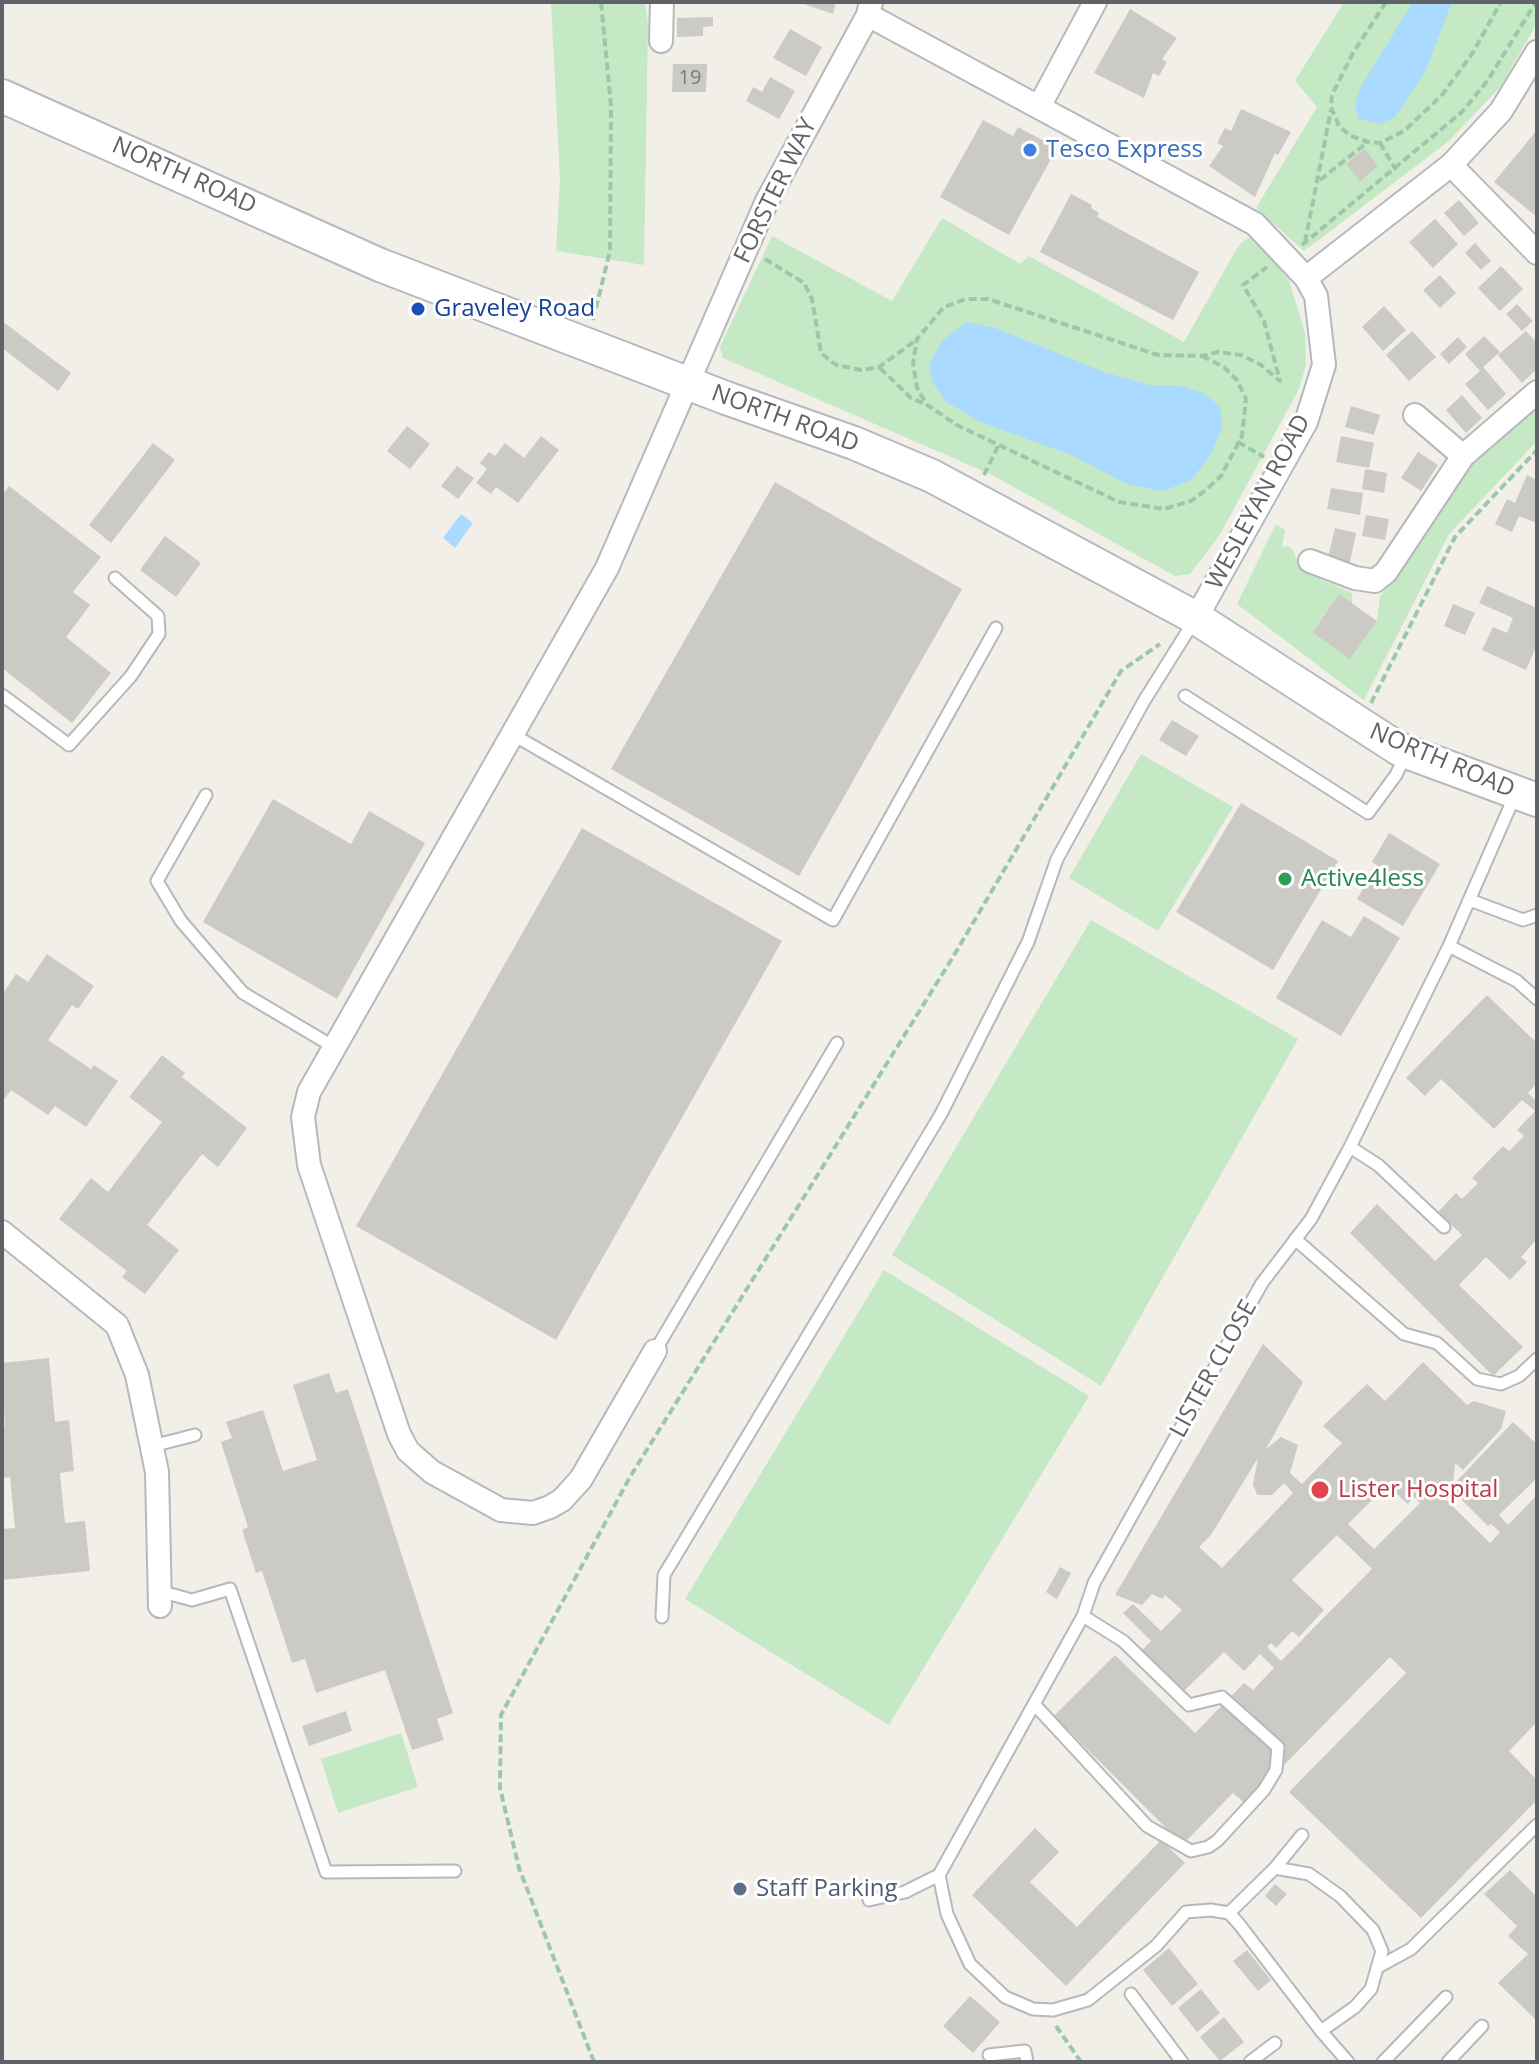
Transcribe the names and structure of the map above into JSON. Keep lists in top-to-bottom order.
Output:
{
  "streets": {
    "main road": ["NORTH ROAD"],
    "street": ["FORSTER WAY", "WESLEYAN ROAD"],
    "lane": ["LISTER CLOSE"]
  },
  "crossings": [
    ["NORTH ROAD", "FORSTER WAY"],
    ["NORTH ROAD", "WESLEYAN ROAD"],
    ["NORTH ROAD", "LISTER CLOSE"],
    ["FORSTER WAY", "WESLEYAN ROAD"]
  ],
  "places": [
    "Tesco Express",
    "Graveley Road",
    "Active4less",
    "Lister Hospital",
    "Staff Parking"
  ],
  "house_numbers": ["19"]
}
